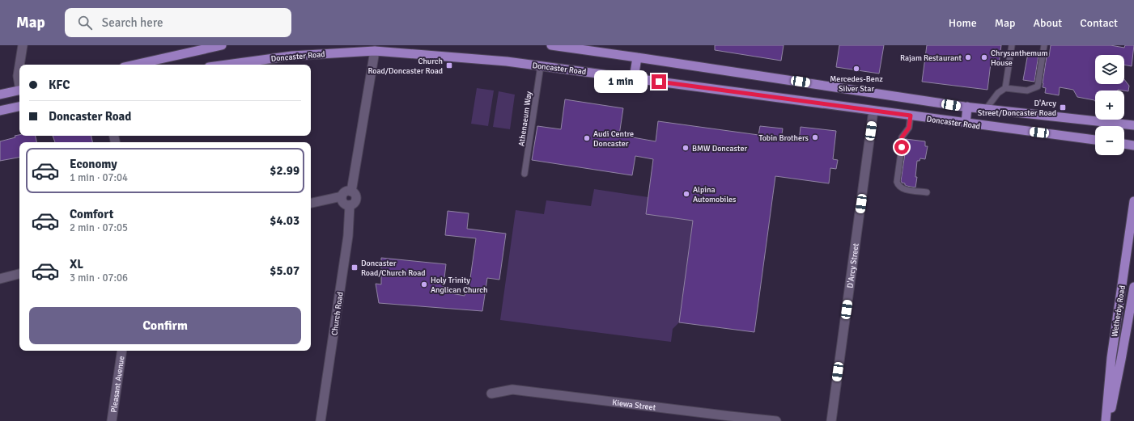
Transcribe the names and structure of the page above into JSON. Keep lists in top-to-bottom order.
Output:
{
  "streets": {
    "main road": ["Doncaster Road", "Wetherby Road"],
    "street": [
      "D'Arcy Street",
      "Church Road",
      "Pleasant Avenue",
      "Kiewa Street"
    ],
    "lane": ["Athenaeum Way"]
  },
  "crossings": [
    ["Doncaster Road", "Athenaeum Way"],
    ["Doncaster Road", "D'Arcy Street"]
  ],
  "places": {
    "other": [
      "Rajam Restaurant",
      "Chrysanthemum House",
      "Mercedes-Benz Silver Star",
      "Tobin Brothers",
      "Audi Centre Doncaster",
      "BMW Doncaster",
      "Alpina Automobiles",
      "Holy Trinity Anglican Church"
    ],
    "transit": ["Church Road/Doncaster Road", "D'Arcy Street/Doncaster Road", "Doncaster Road/Church Road"]
  },
  "page": {
    "header": "Map",
    "search": "Search here",
    "nav": [
      "Home",
      "Map",
      "About",
      "Contact"
    ],
    "map_buttons": ["+", "−"],
    "banner": ["KFC", "Doncaster Road"],
    "bubble": "1 min",
    "list": [
      {
        "name": "Economy",
        "note": "1 min · 07:04",
        "value": "$2.99"
      },
      {
        "name": "Comfort",
        "note": "2 min · 07:05",
        "value": "$4.03"
      },
      {
        "name": "XL",
        "note": "3 min · 07:06",
        "value": "$5.07"
      }
    ],
    "buttons": "Confirm"
  }
}
